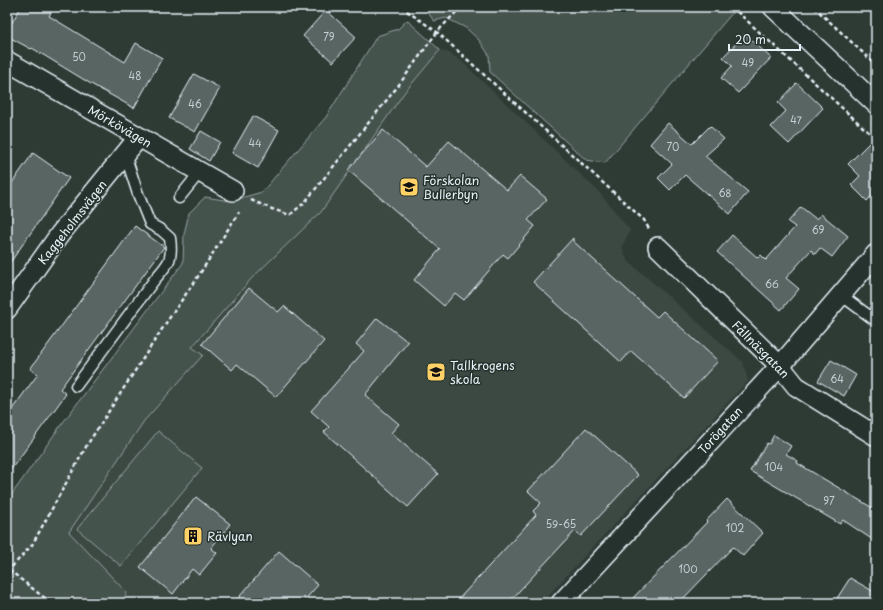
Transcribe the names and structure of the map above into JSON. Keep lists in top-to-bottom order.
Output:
{
  "streets": {
    "street": [
      "Mörkövägen",
      "Kaggeholmsvägen",
      "Fållnäsgatan",
      "Torögatan"
    ]
  },
  "crossings": [
    ["Mörkövägen", "Kaggeholmsvägen"],
    ["Fållnäsgatan", "Torögatan"]
  ],
  "places": {
    "school or university": ["Förskolan Bullerbyn", "Tallkrogens skola"],
    "building": ["Rävlyan"]
  },
  "house_numbers": [
    "79",
    "50",
    "49",
    "48",
    "46",
    "47",
    "44",
    "70",
    "68",
    "69",
    "66",
    "64",
    "104",
    "97",
    "59-65",
    "102",
    "100"
  ],
  "scale_bar": "20 m"
}
